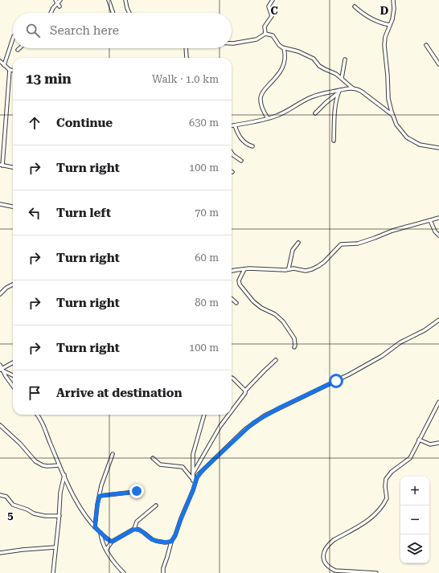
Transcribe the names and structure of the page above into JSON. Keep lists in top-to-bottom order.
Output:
{
  "page": {
    "search": "Search here",
    "heading": ["13 min", "Walk · 1.0 km"],
    "list": [
      ["Continue", "630 m"],
      ["Turn right", "100 m"],
      ["Turn left", "70 m"],
      ["Turn right", "60 m"],
      ["Turn right", "80 m"],
      ["Turn right", "100 m"],
      "Arrive at destination"
    ],
    "map_buttons": ["+", "−"]
  },
  "grid": {
    "columns": ["C", "D"],
    "rows": ["5"]
  }
}
